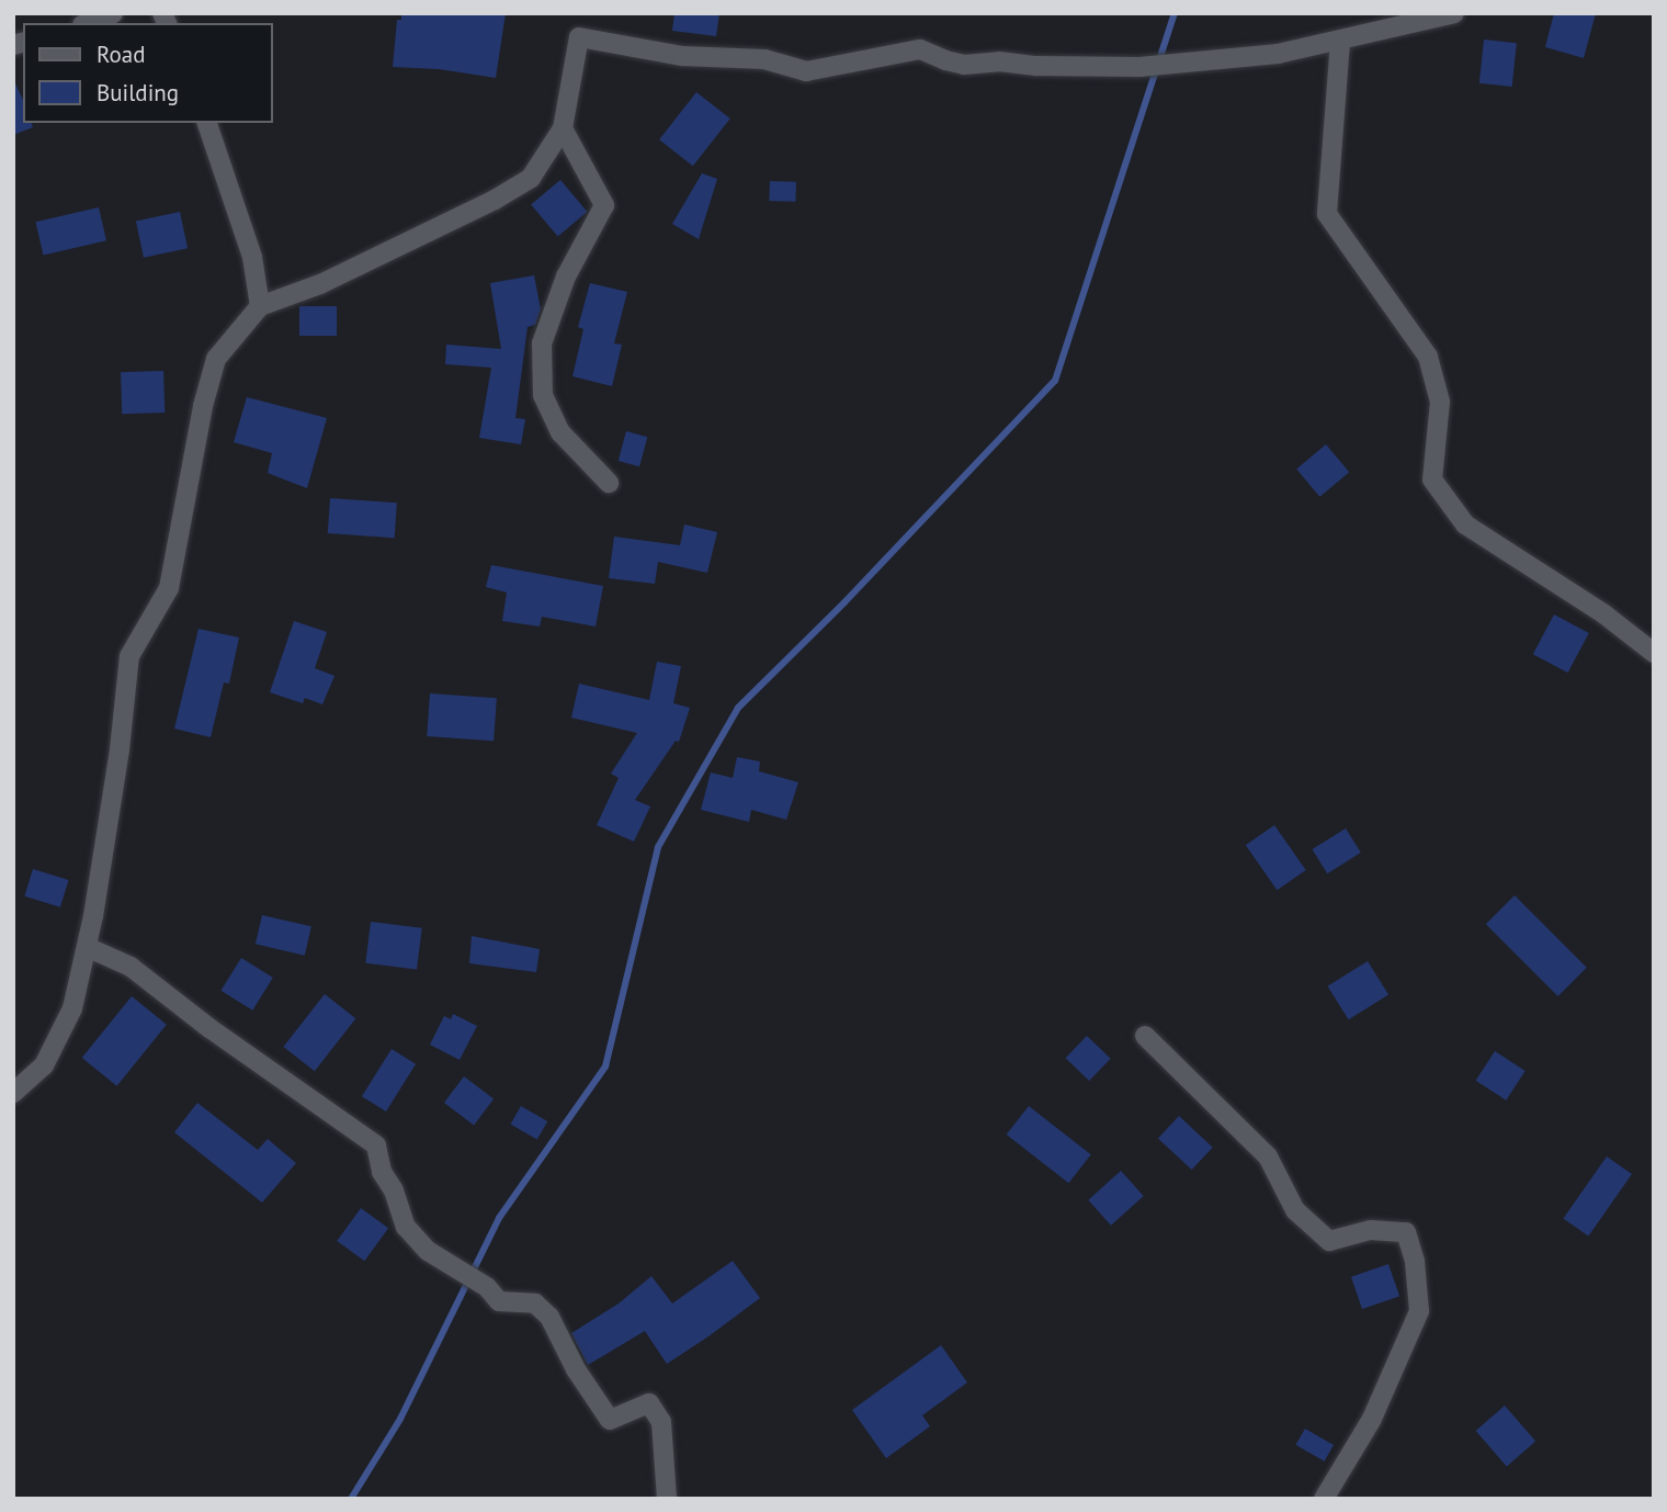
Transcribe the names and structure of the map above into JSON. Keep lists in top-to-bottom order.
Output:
{
  "legend": ["Road", "Building"]
}
